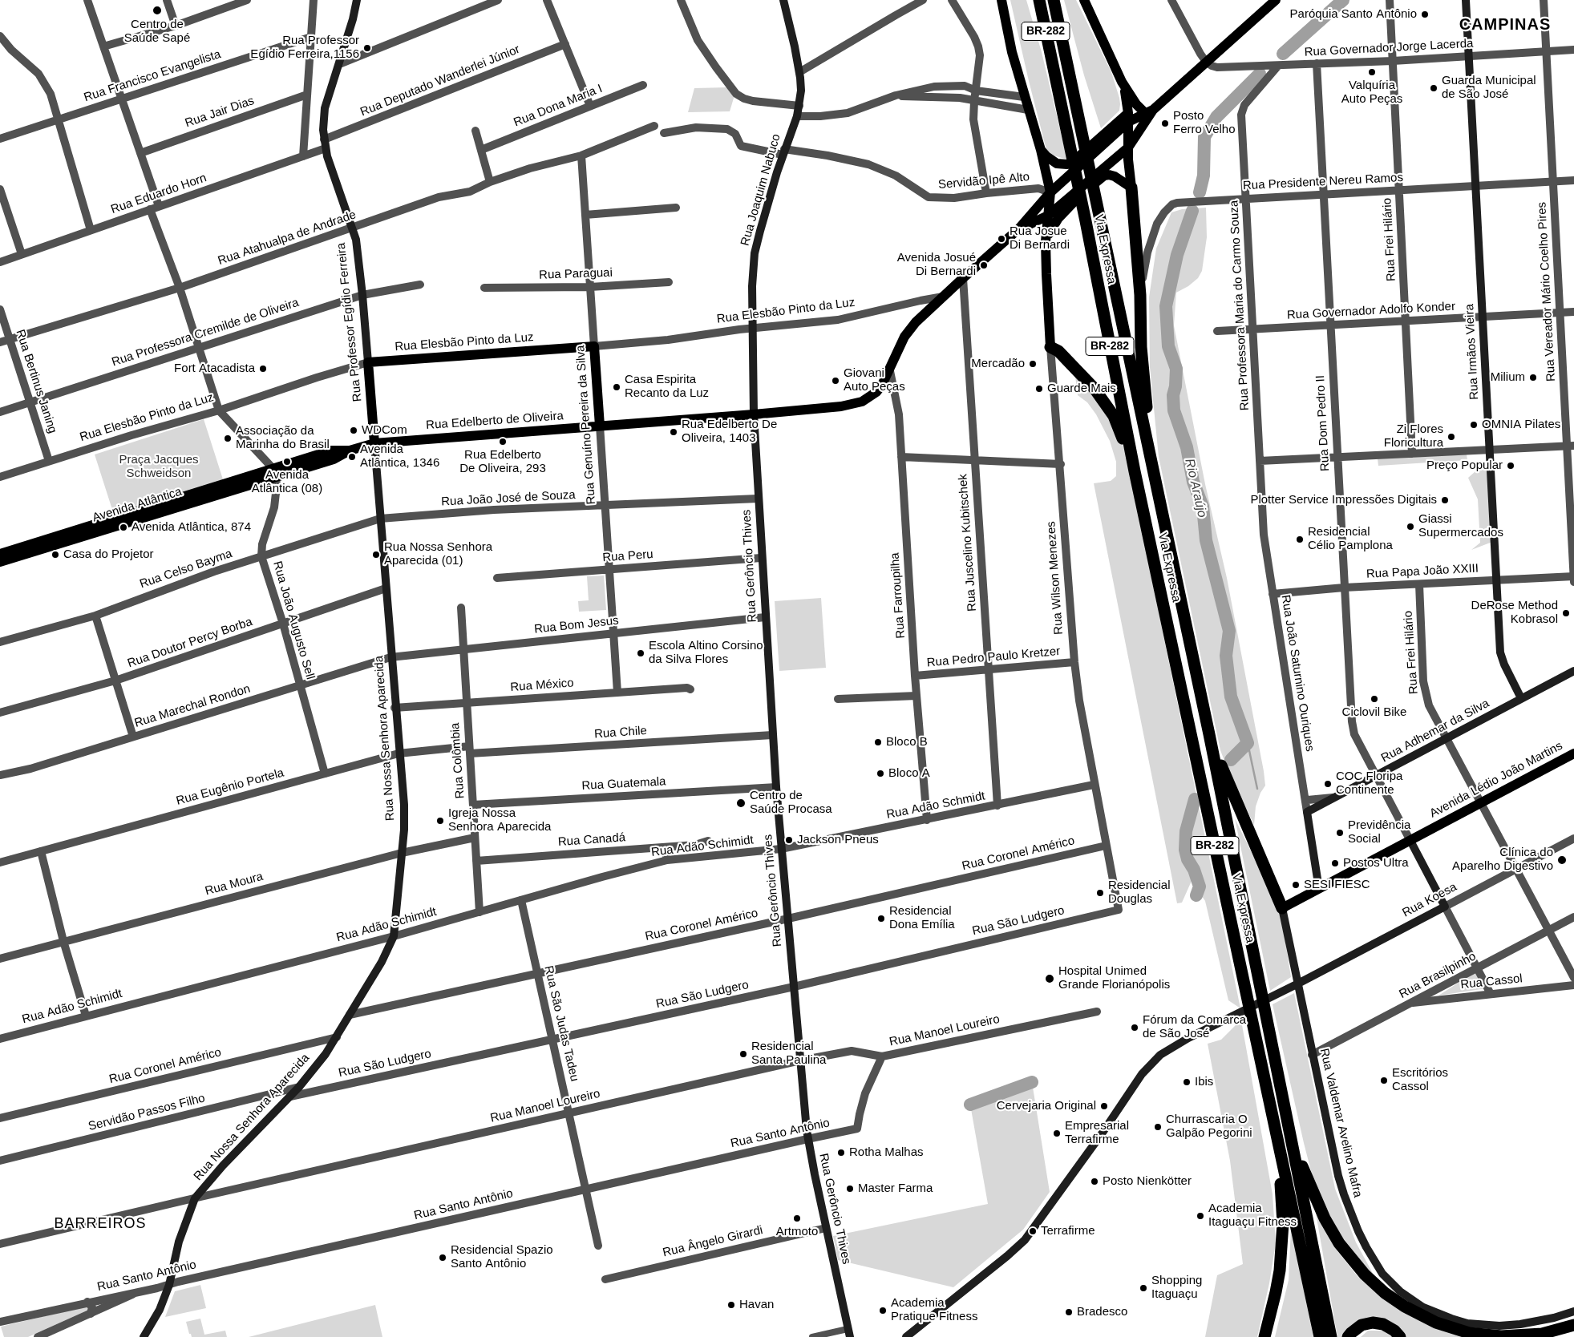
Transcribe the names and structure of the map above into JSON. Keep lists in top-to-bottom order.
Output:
{
  "streets": {
    "highway": ["BR-282", "Via Expressa"],
    "main road": [
      "Rua Joaquim Nabuco",
      "Rua Elesbão Pinto da Luz",
      "Rua Professor Egídio Ferreira",
      "Rua Irmãos Vieira",
      "Rua Edelberto de Oliveira",
      "Rua Genuíno Pereira da Silva",
      "Avenida Atlântica",
      "Rua Gerôncio Thives",
      "Rua Wilson Menezes",
      "Rua João Saturnino Ouriques",
      "Rua Adhemar da Silva",
      "Rua Nossa Senhora Aparecida",
      "Avenida Lédio João Martins",
      "Rua Koesa",
      "Rua Valdemar Avelino Mafra"
    ],
    "street": [
      "Rua Governador Jorge Lacerda",
      "Rua Francisco Evangelista",
      "Rua Deputado Wanderlei Júnior",
      "Rua Dona Maria I",
      "Rua Jair Dias",
      "Servidão Ipê Alto",
      "Rua Presidente Nereu Ramos",
      "Rua Eduardo Horn",
      "Rua Atahualpa de Andrade",
      "Rua Frei Hilário",
      "Rua Paraguai",
      "Rua Vereador Mário Coelho Pires",
      "Rua Professora Maria do Carmo Souza",
      "Rua Governador Adolfo Konder",
      "Rua Professora Cremilde de Oliveira",
      "Rua Bertinus Janing",
      "Rua Dom Pedro II",
      "Rua João José de Souza",
      "Rua Juscelino Kubitschek",
      "Rua Peru",
      "Rua Celso Bayma",
      "Rua Papa João XXIII",
      "Rua Farroupilha",
      "Rua João Augusto Sell",
      "Rua Bom Jesus",
      "Rua Doutor Percy Borba",
      "Rua Pedro Paulo Kretzer",
      "Rua México",
      "Rua Marechal Rondon",
      "Rua Chile",
      "Rua Colômbia",
      "Rua Guatemala",
      "Rua Eugênio Portela",
      "Rua Adão Schmidt",
      "Rua Canadá",
      "Rua Adão Schimidt",
      "Rua Coronel Américo",
      "Rua Moura",
      "Rua São Ludgero",
      "Rua Brasilpinho",
      "Rua Cassol",
      "Rua São Judas Tadeu",
      "Rua Manoel Loureiro",
      "Servidão Passos Filho",
      "Rua Santo Antônio",
      "Rua Ângelo Girardi"
    ]
  },
  "crossings": [
    ["Rua Governador Jorge Lacerda", "Rua Frei Hilário"],
    ["Rua Governador Jorge Lacerda", "Rua Vereador Mário Coelho Pires"],
    ["Rua Governador Jorge Lacerda", "Rua Professora Maria do Carmo Souza"],
    ["Rua Governador Jorge Lacerda", "Rua Irmãos Vieira"],
    ["Rua Governador Jorge Lacerda", "Rua Dom Pedro II"],
    ["Rua Deputado Wanderlei Júnior", "Rua Professor Egídio Ferreira"],
    ["Servidão Ipê Alto", "Rua Joaquim Nabuco"],
    ["Servidão Ipê Alto", "Rua Wilson Menezes"],
    ["Rua Presidente Nereu Ramos", "Rua Frei Hilário"],
    ["Rua Presidente Nereu Ramos", "Rua Vereador Mário Coelho Pires"],
    ["Rua Presidente Nereu Ramos", "Rua Professora Maria do Carmo Souza"],
    ["Rua Presidente Nereu Ramos", "Rua Irmãos Vieira"],
    ["Rua Presidente Nereu Ramos", "Rua Dom Pedro II"],
    ["Rua Joaquim Nabuco", "Rua Elesbão Pinto da Luz"],
    ["Rua Joaquim Nabuco", "Rua Edelberto de Oliveira"],
    ["Rua Joaquim Nabuco", "Rua Gerôncio Thives"],
    ["Rua Eduardo Horn", "Rua Professor Egídio Ferreira"],
    ["Rua Atahualpa de Andrade", "Rua Professor Egídio Ferreira"],
    ["Rua Atahualpa de Andrade", "Rua Bertinus Janing"],
    ["Rua Atahualpa de Andrade", "Rua Genuíno Pereira da Silva"],
    ["Rua Frei Hilário", "Rua Governador Adolfo Konder"],
    ["Rua Frei Hilário", "Rua Papa João XXIII"],
    ["Rua Frei Hilário", "Rua Adhemar da Silva"],
    ["Rua Frei Hilário", "Avenida Lédio João Martins"],
    ["Rua Frei Hilário", "Rua Koesa"],
    ["Rua Frei Hilário", "Rua Brasilpinho"],
    ["Rua Paraguai", "Rua Genuíno Pereira da Silva"],
    ["Rua Vereador Mário Coelho Pires", "Rua Governador Adolfo Konder"],
    ["Rua Vereador Mário Coelho Pires", "Rua Papa João XXIII"],
    ["Rua Professora Maria do Carmo Souza", "Rua Governador Adolfo Konder"],
    ["Rua Professora Maria do Carmo Souza", "Rua João Saturnino Ouriques"],
    ["Rua Elesbão Pinto da Luz", "Rua Professor Egídio Ferreira"],
    ["Rua Elesbão Pinto da Luz", "Rua Bertinus Janing"],
    ["Rua Elesbão Pinto da Luz", "Rua Genuíno Pereira da Silva"],
    ["Rua Governador Adolfo Konder", "Rua Irmãos Vieira"],
    ["Rua Governador Adolfo Konder", "Rua Dom Pedro II"],
    ["Rua Professor Egídio Ferreira", "Rua Professora Cremilde de Oliveira"],
    ["Rua Professor Egídio Ferreira", "Rua Edelberto de Oliveira"],
    ["Rua Professor Egídio Ferreira", "Avenida Atlântica"],
    ["Rua Professor Egídio Ferreira", "Rua Nossa Senhora Aparecida"],
    ["Rua Professora Cremilde de Oliveira", "Rua Bertinus Janing"],
    ["Rua Irmãos Vieira", "Rua Papa João XXIII"],
    ["Rua Irmãos Vieira", "Rua Adhemar da Silva"],
    ["Rua Edelberto de Oliveira", "Rua Genuíno Pereira da Silva"],
    ["Rua Edelberto de Oliveira", "Avenida Atlântica"],
    ["Rua Edelberto de Oliveira", "Rua Gerôncio Thives"],
    ["Rua Edelberto de Oliveira", "Rua Farroupilha"],
    ["Rua Edelberto de Oliveira", "Rua Nossa Senhora Aparecida"],
    ["Rua Dom Pedro II", "Rua Papa João XXIII"],
    ["Rua Dom Pedro II", "Rua Adhemar da Silva"],
    ["Rua Dom Pedro II", "Avenida Lédio João Martins"],
    ["Rua Genuíno Pereira da Silva", "Rua João José de Souza"],
    ["Rua Genuíno Pereira da Silva", "Rua Peru"],
    ["Rua Genuíno Pereira da Silva", "Rua Bom Jesus"],
    ["Rua Genuíno Pereira da Silva", "Rua México"],
    ["Rua João José de Souza", "Rua Gerôncio Thives"],
    ["Rua João José de Souza", "Rua Celso Bayma"],
    ["Rua João José de Souza", "Rua Nossa Senhora Aparecida"],
    ["Avenida Atlântica", "Rua João Augusto Sell"],
    ["Avenida Atlântica", "Rua Nossa Senhora Aparecida"],
    ["Rua Juscelino Kubitschek", "Rua Pedro Paulo Kretzer"],
    ["Rua Juscelino Kubitschek", "Rua Adão Schmidt"],
    ["Rua Peru", "Rua Gerôncio Thives"],
    ["Rua Gerôncio Thives", "Rua Bom Jesus"],
    ["Rua Gerôncio Thives", "Rua Chile"],
    ["Rua Gerôncio Thives", "Rua Guatemala"],
    ["Rua Gerôncio Thives", "Rua Adão Schmidt"],
    ["Rua Gerôncio Thives", "Rua Adão Schimidt"],
    ["Rua Gerôncio Thives", "Rua Coronel Américo"],
    ["Rua Gerôncio Thives", "Rua São Ludgero"],
    ["Rua Gerôncio Thives", "Rua Manoel Loureiro"],
    ["Rua Gerôncio Thives", "Rua Santo Antônio"],
    ["Rua Gerôncio Thives", "Rua Ângelo Girardi"],
    ["Rua Celso Bayma", "Rua João Augusto Sell"],
    ["Rua Celso Bayma", "Rua Nossa Senhora Aparecida"],
    ["Rua Papa João XXIII", "Rua João Saturnino Ouriques"],
    ["Rua Wilson Menezes", "Rua Pedro Paulo Kretzer"],
    ["Rua Wilson Menezes", "Rua Adão Schmidt"],
    ["Rua Wilson Menezes", "Rua Coronel Américo"],
    ["Rua Wilson Menezes", "Rua São Ludgero"],
    ["Rua Farroupilha", "Rua Pedro Paulo Kretzer"],
    ["Rua Farroupilha", "Rua Adão Schmidt"],
    ["Rua João Augusto Sell", "Rua Doutor Percy Borba"],
    ["Rua João Augusto Sell", "Rua Marechal Rondon"],
    ["Rua João Augusto Sell", "Rua Eugênio Portela"],
    ["Rua Bom Jesus", "Rua Marechal Rondon"],
    ["Rua Bom Jesus", "Rua Nossa Senhora Aparecida"],
    ["Rua Bom Jesus", "Rua Colômbia"],
    ["Rua Doutor Percy Borba", "Rua Nossa Senhora Aparecida"],
    ["Rua João Saturnino Ouriques", "Rua Adhemar da Silva"],
    ["Rua João Saturnino Ouriques", "Avenida Lédio João Martins"],
    ["Rua México", "Rua Nossa Senhora Aparecida"],
    ["Rua México", "Rua Colômbia"],
    ["Rua Marechal Rondon", "Rua Nossa Senhora Aparecida"],
    ["Rua Chile", "Rua Colômbia"],
    ["Rua Chile", "Rua Eugênio Portela"],
    ["Rua Nossa Senhora Aparecida", "Rua Eugênio Portela"],
    ["Rua Nossa Senhora Aparecida", "Rua Adão Schimidt"],
    ["Rua Nossa Senhora Aparecida", "Rua Coronel Américo"],
    ["Rua Nossa Senhora Aparecida", "Rua Moura"],
    ["Rua Nossa Senhora Aparecida", "Rua São Ludgero"],
    ["Rua Nossa Senhora Aparecida", "Rua Manoel Loureiro"],
    ["Rua Nossa Senhora Aparecida", "Servidão Passos Filho"],
    ["Rua Nossa Senhora Aparecida", "Rua Santo Antônio"],
    ["Rua Colômbia", "Rua Guatemala"],
    ["Rua Colômbia", "Rua Eugênio Portela"],
    ["Rua Colômbia", "Rua Canadá"],
    ["Rua Colômbia", "Rua Adão Schimidt"],
    ["Rua Colômbia", "Rua Moura"],
    ["Avenida Lédio João Martins", "Rua Valdemar Avelino Mafra"],
    ["Rua Adão Schmidt", "Rua Adão Schimidt"],
    ["Rua Adão Schimidt", "Rua São Judas Tadeu"],
    ["Rua Coronel Américo", "Rua São Judas Tadeu"],
    ["Rua Koesa", "Rua Valdemar Avelino Mafra"],
    ["Rua São Ludgero", "Rua São Judas Tadeu"],
    ["Rua Brasilpinho", "Rua Cassol"],
    ["Rua Brasilpinho", "Rua Valdemar Avelino Mafra"],
    ["Rua São Judas Tadeu", "Rua Manoel Loureiro"],
    ["Rua São Judas Tadeu", "Rua Santo Antônio"],
    ["Rua Manoel Loureiro", "Rua Santo Antônio"]
  ],
  "districts": ["CAMPINAS", "BARREIROS"],
  "water": ["Rio Araújo"],
  "parks": ["Praça Jacques Schweidson"],
  "places": [
    "Centro de Saúde Sapé",
    "Paróquia Santo Antônio",
    "Rua Professor Egídio Ferreira,1156",
    "Valquíria Auto Peças",
    "Guarda Municipal de São José",
    "Posto Ferro Velho",
    "Rua Josue Di Bernardi",
    "Avenida Josué Di Bernardi",
    "Mercadão",
    "Fort Atacadista",
    "Milium",
    "Giovani Auto Peças",
    "Casa Espirita Recanto da Luz",
    "Guarde Mais",
    "OMNIA Pilates",
    "WDCom",
    "Rua Edelberto De Oliveira, 1403",
    "Zi Flores Floricultura",
    "Associação da Marinha do Brasil",
    "Rua Edelberto De Oliveira, 293",
    "Avenida Atlântica, 1346",
    "Avenida Atlântica (08)",
    "Preço Popular",
    "Plotter Service Impressões Digitais",
    "Giassi Supermercados",
    "Avenida Atlântica, 874",
    "Residencial Célio Pamplona",
    "Casa do Projetor",
    "Rua Nossa Senhora Aparecida (01)",
    "DeRose Method Kobrasol",
    "Escola Altino Corsino da Silva Flores",
    "Ciclovil Bike",
    "Bloco B",
    "Bloco A",
    "COC Floripa Continente",
    "Centro de Saúde Procasa",
    "Igreja Nossa Senhora Aparecida",
    "Previdência Social",
    "Jackson Pneus",
    "Clínica do Aparelho Digestivo",
    "Postos Ultra",
    "SESI FIESC",
    "Residencial Douglas",
    "Residencial Dona Emília",
    "Hospital Unimed Grande Florianópolis",
    "Fórum da Comarca de São José",
    "Residencial Santa Paulina",
    "Escritórios Cassol",
    "Ibis",
    "Cervejaria Original",
    "Churrascaria O Galpão Pegorini",
    "Empresarial Terrafirme",
    "Rotha Malhas",
    "Posto Nienkötter",
    "Master Farma",
    "Academia Itaguaçu Fitness",
    "Artmoto",
    "Terrafirme",
    "Residencial Spazio Santo Antônio",
    "Shopping Itaguaçu",
    "Havan",
    "Academia Pratique Fitness",
    "Bradesco"
  ]
}
